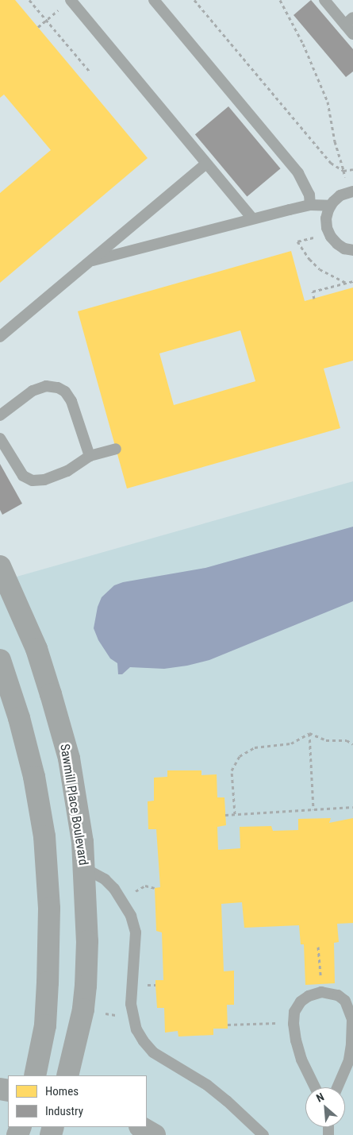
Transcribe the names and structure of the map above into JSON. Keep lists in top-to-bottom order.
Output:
{
  "streets": {
    "street": ["Sawmill Place Boulevard"]
  },
  "legend": ["Homes", "Industry"],
  "north": "top left"
}
